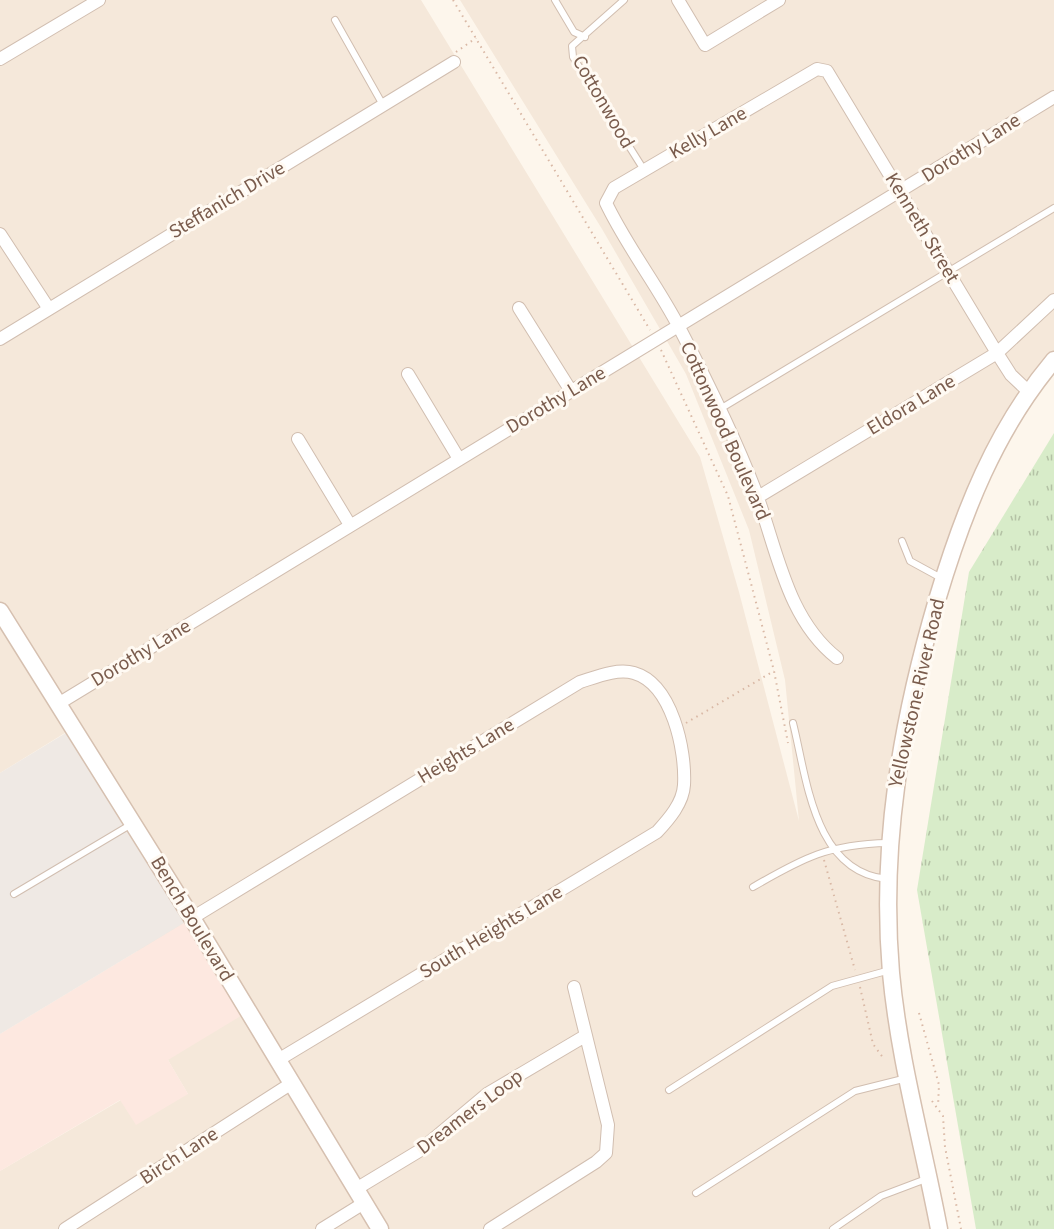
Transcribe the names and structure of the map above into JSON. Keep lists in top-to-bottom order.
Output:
{
  "streets": {
    "street": [
      "Kelly Lane",
      "Dorothy Lane",
      "Steffanich Drive",
      "Kenneth Street",
      "Eldora Lane",
      "Cottonwood Boulevard",
      "Yellowstone River Road",
      "Heights Lane",
      "Bench Boulevard",
      "South Heights Lane",
      "Dreamers Loop",
      "Birch Lane"
    ],
    "lane": ["Cottonwood"]
  },
  "crossings": [
    ["Cottonwood", "Kelly Lane"],
    ["Kelly Lane", "Kenneth Street"],
    ["Kelly Lane", "Cottonwood Boulevard"],
    ["Dorothy Lane", "Kenneth Street"],
    ["Dorothy Lane", "Cottonwood Boulevard"],
    ["Dorothy Lane", "Bench Boulevard"],
    ["Kenneth Street", "Eldora Lane"],
    ["Kenneth Street", "Yellowstone River Road"],
    ["Eldora Lane", "Cottonwood Boulevard"],
    ["Heights Lane", "Bench Boulevard"],
    ["Heights Lane", "South Heights Lane"],
    ["Bench Boulevard", "South Heights Lane"],
    ["Bench Boulevard", "Dreamers Loop"],
    ["Bench Boulevard", "Birch Lane"]
  ]
}
